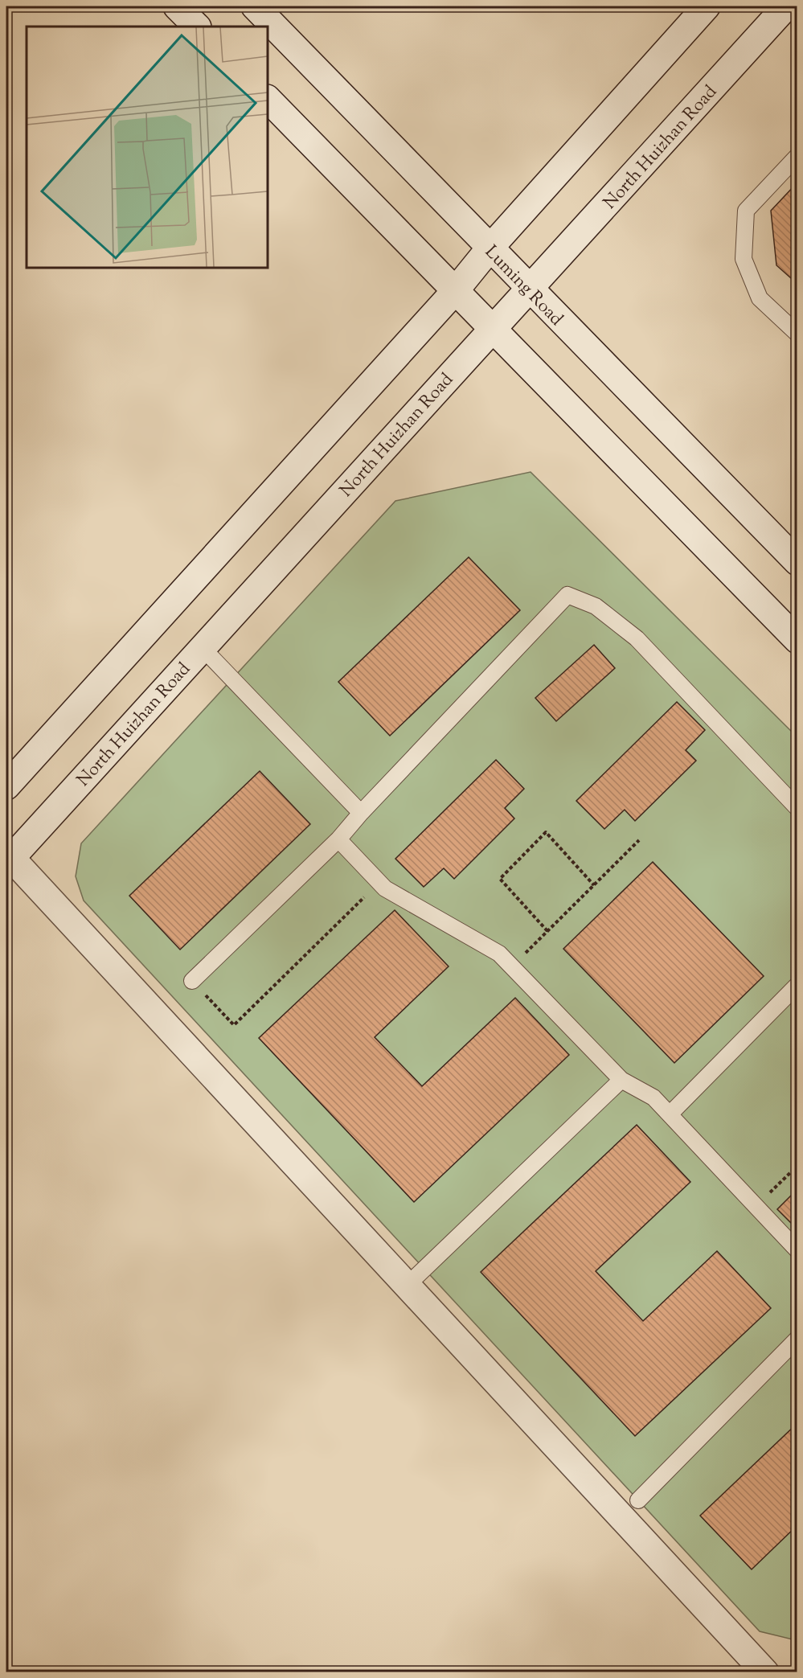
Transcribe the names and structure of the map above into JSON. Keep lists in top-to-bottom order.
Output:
{
  "streets": {
    "main road": ["North Huizhan Road", "Luming Road"]
  },
  "crossings": [
    ["North Huizhan Road", "Luming Road"]
  ]
}
